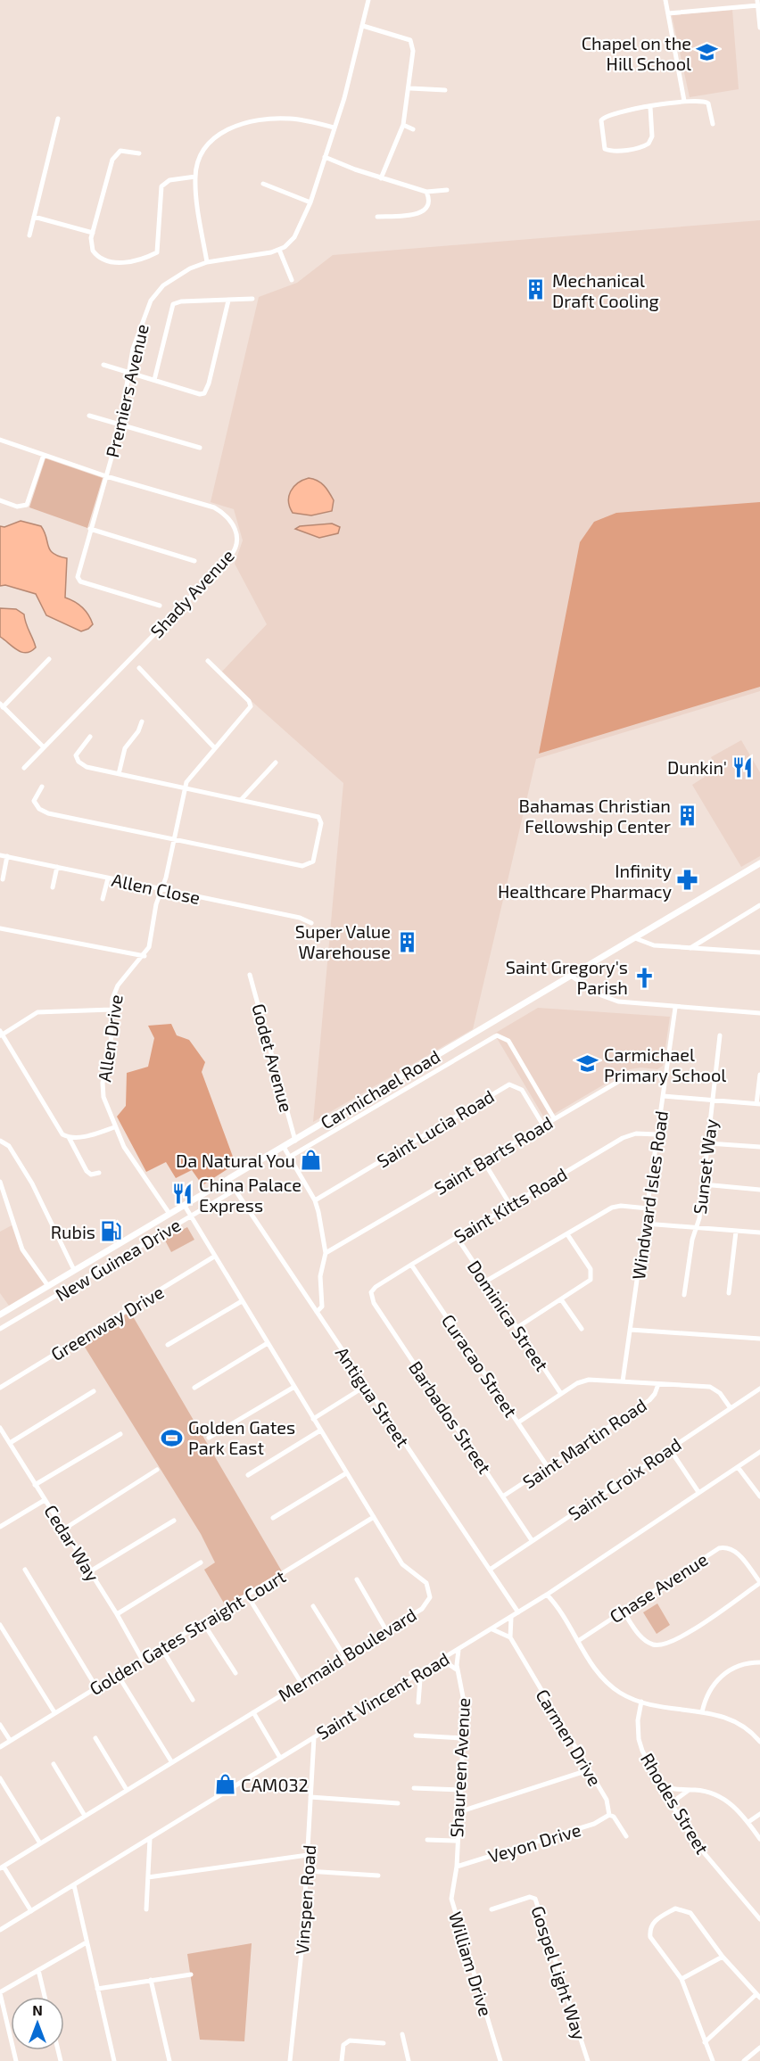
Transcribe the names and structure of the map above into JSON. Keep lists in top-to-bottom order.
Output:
{
  "streets": {
    "main road": ["Carmichael Road"],
    "street": [
      "Premiers Avenue",
      "Shady Avenue",
      "Allen Close",
      "Allen Drive",
      "Godet Avenue",
      "Saint Lucia Road",
      "Saint Barts Road",
      "Sunset Way",
      "Windward Isles Road",
      "Saint Kitts Road",
      "New Guinea Drive",
      "Dominica Street",
      "Greenway Drive",
      "Curacao Street",
      "Antigua Street",
      "Barbados Street",
      "Saint Martin Road",
      "Saint Croix Road",
      "Cedar Way",
      "Chase Avenue",
      "Golden Gates Straight Court",
      "Mermaid Boulevard",
      "Saint Vincent Road",
      "Carmen Drive",
      "Shaureen Avenue",
      "Rhodes Street",
      "Veyon Drive",
      "Vinspen Road",
      "William Drive",
      "Gospel Light Way"
    ]
  },
  "crossings": [
    ["Premiers Avenue", "Shady Avenue"],
    ["Allen Close", "Allen Drive"],
    ["Allen Drive", "Carmichael Road"],
    ["Godet Avenue", "Carmichael Road"],
    ["Carmichael Road", "Antigua Street"],
    ["Carmichael Road", "Mermaid Boulevard"],
    ["Saint Lucia Road", "Saint Barts Road"],
    ["Saint Barts Road", "Windward Isles Road"],
    ["Windward Isles Road", "Saint Kitts Road"],
    ["Saint Kitts Road", "Dominica Street"],
    ["Saint Kitts Road", "Curacao Street"],
    ["Saint Kitts Road", "Barbados Street"],
    ["New Guinea Drive", "Antigua Street"],
    ["New Guinea Drive", "Mermaid Boulevard"],
    ["Greenway Drive", "Mermaid Boulevard"],
    ["Curacao Street", "Saint Martin Road"],
    ["Antigua Street", "Saint Croix Road"],
    ["Antigua Street", "Saint Vincent Road"],
    ["Barbados Street", "Saint Martin Road"],
    ["Barbados Street", "Saint Croix Road"],
    ["Cedar Way", "Golden Gates Straight Court"],
    ["Golden Gates Straight Court", "Mermaid Boulevard"],
    ["Saint Vincent Road", "Shaureen Avenue"],
    ["Saint Vincent Road", "Vinspen Road"],
    ["Carmen Drive", "Veyon Drive"],
    ["Shaureen Avenue", "Veyon Drive"],
    ["Shaureen Avenue", "William Drive"],
    ["Veyon Drive", "William Drive"]
  ],
  "places": {
    "school or university": ["Chapel on the Hill School", "Carmichael Primary School"],
    "building": ["Mechanical Draft Cooling", "Bahamas Christian Fellowship Center", "Super Value Warehouse"],
    "restaurant": ["Dunkin'", "China Palace Express"],
    "pharmacy": ["Infinity Healthcare Pharmacy"],
    "church": ["Saint Gregory's Parish"],
    "shop": ["Da Natural You", "CAM032"],
    "fuel station": ["Rubis"],
    "sports": ["Golden Gates Park East"]
  },
  "north": "top"
}
